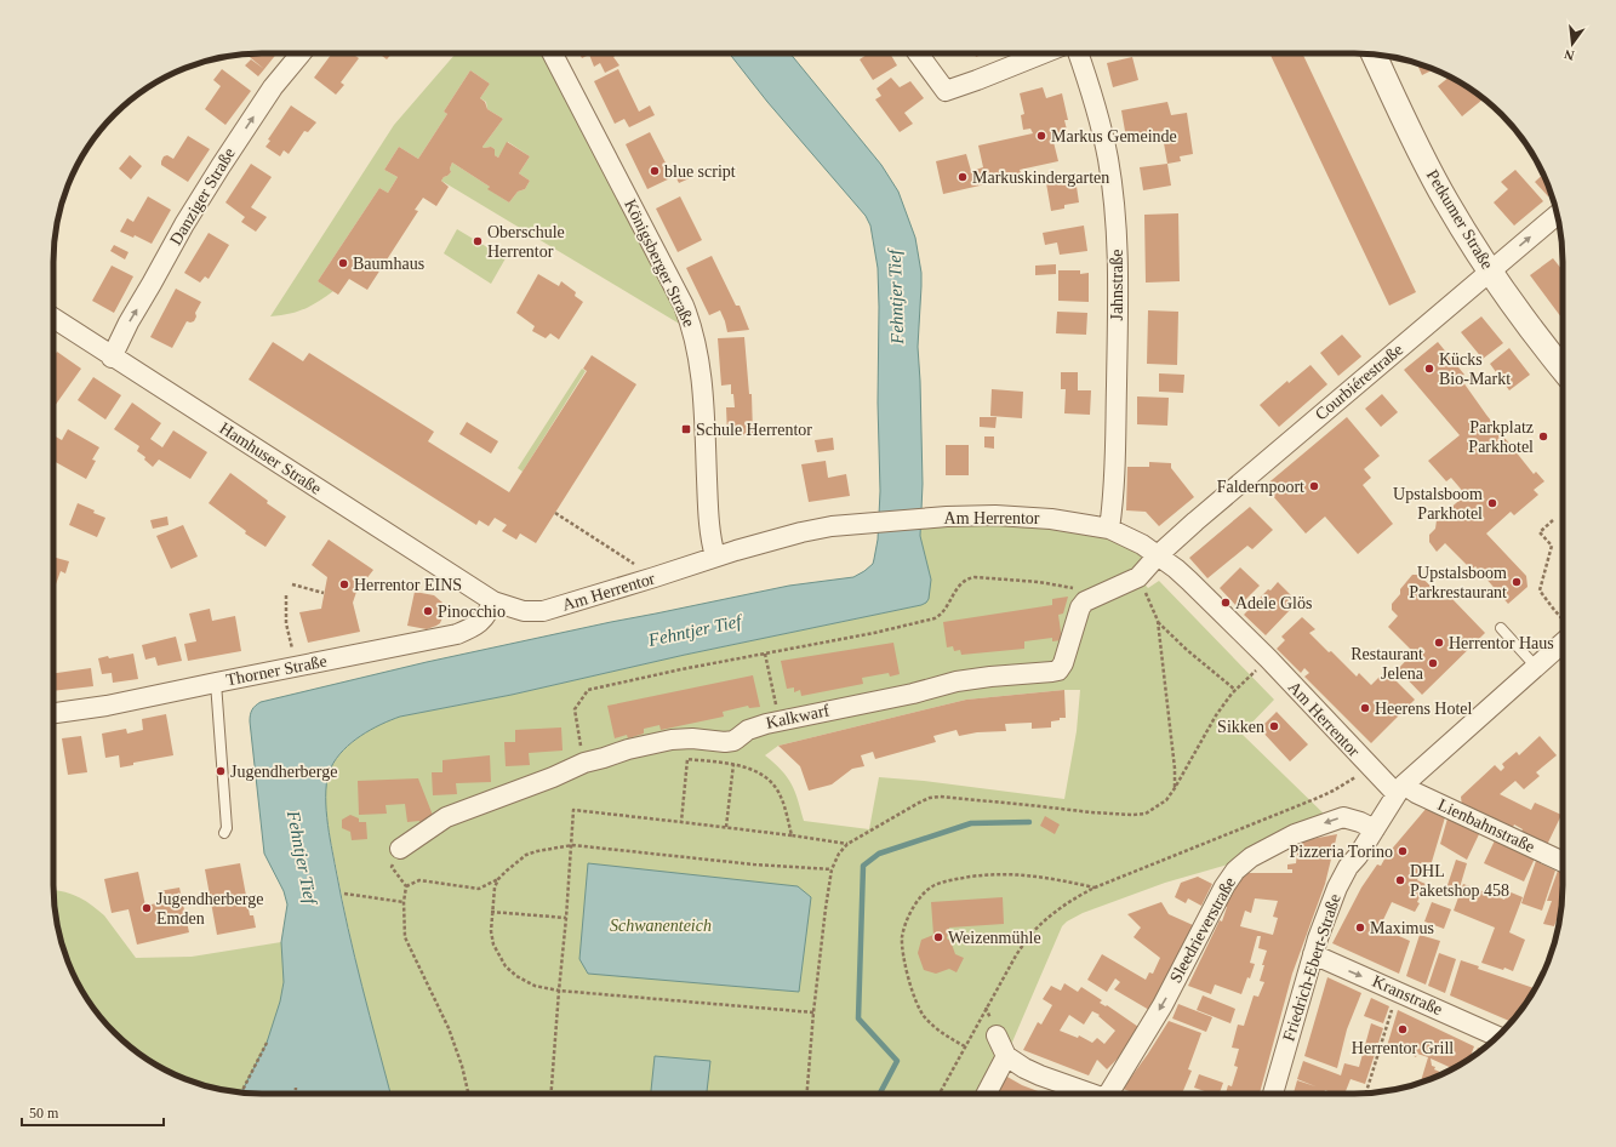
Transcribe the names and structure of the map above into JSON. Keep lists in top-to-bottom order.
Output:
{
  "streets": {
    "street": [
      "Danziger Straße",
      "Petkumer Straße",
      "Königsberger Straße",
      "Jahnstraße",
      "Courbiérestraße",
      "Hamhuser Straße",
      "Am Herrentor",
      "Thorner Straße",
      "Kalkwarf",
      "Lienbahnstraße",
      "Sleedrieverstraße",
      "Friedrich-Ebert-Straße",
      "Kranstraße"
    ]
  },
  "crossings": [
    ["Danziger Straße", "Hamhuser Straße"],
    ["Petkumer Straße", "Courbiérestraße"],
    ["Königsberger Straße", "Am Herrentor"],
    ["Jahnstraße", "Am Herrentor"],
    ["Courbiérestraße", "Am Herrentor"],
    ["Courbiérestraße", "Kalkwarf"],
    ["Hamhuser Straße", "Am Herrentor"],
    ["Hamhuser Straße", "Thorner Straße"],
    ["Am Herrentor", "Thorner Straße"],
    ["Am Herrentor", "Kalkwarf"],
    ["Am Herrentor", "Lienbahnstraße"],
    ["Am Herrentor", "Friedrich-Ebert-Straße"],
    ["Lienbahnstraße", "Friedrich-Ebert-Straße"],
    ["Sleedrieverstraße", "Friedrich-Ebert-Straße"],
    ["Friedrich-Ebert-Straße", "Kranstraße"]
  ],
  "one_way": ["Danziger Straße", "Sleedrieverstraße", "Kranstraße"],
  "water": ["Fehntjer Tief"],
  "parks": ["Schwanenteich"],
  "places": {
    "other": [
      "Markus Gemeinde",
      "blue script",
      "Markuskindergarten",
      "Oberschule Herrentor",
      "Baumhaus",
      "Kücks Bio-Markt",
      "Parkplatz Parkhotel",
      "Faldernpoort",
      "Upstalsboom Parkhotel",
      "Upstalsboom Parkrestaurant",
      "Herrentor EINS",
      "Adele Glös",
      "Pinocchio",
      "Herrentor Haus",
      "Restaurant Jelena",
      "Heerens Hotel",
      "Sikken",
      "Jugendherberge",
      "Pizzeria Torino",
      "DHL Paketshop 458",
      "Jugendherberge Emden",
      "Maximus",
      "Weizenmühle",
      "Herrentor Grill"
    ],
    "transit": ["Schule Herrentor"]
  },
  "scale_bar": "50 m",
  "north": "bottom"
}
